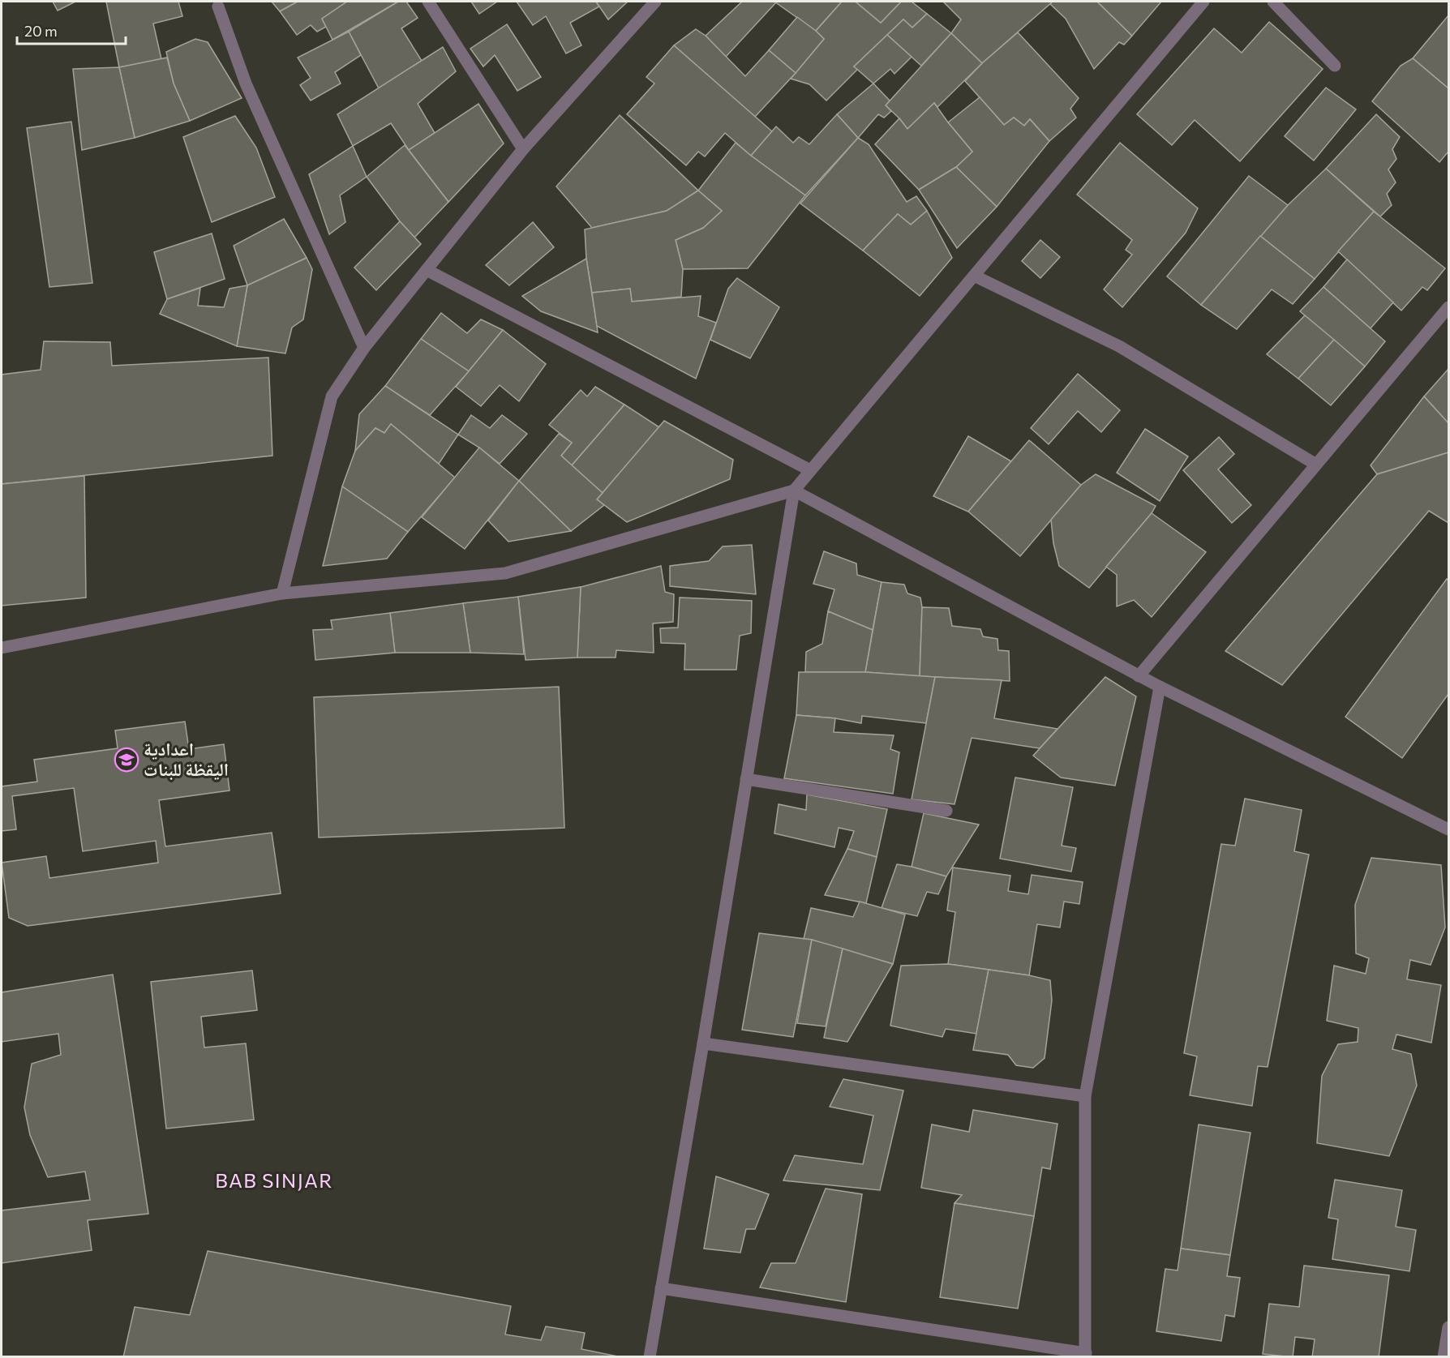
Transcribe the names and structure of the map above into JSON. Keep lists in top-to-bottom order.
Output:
{
  "districts": ["BAB SINJAR"],
  "places": {
    "school or university": ["اعدادية اليقظة للبنات"]
  },
  "scale_bar": "20 m"
}
